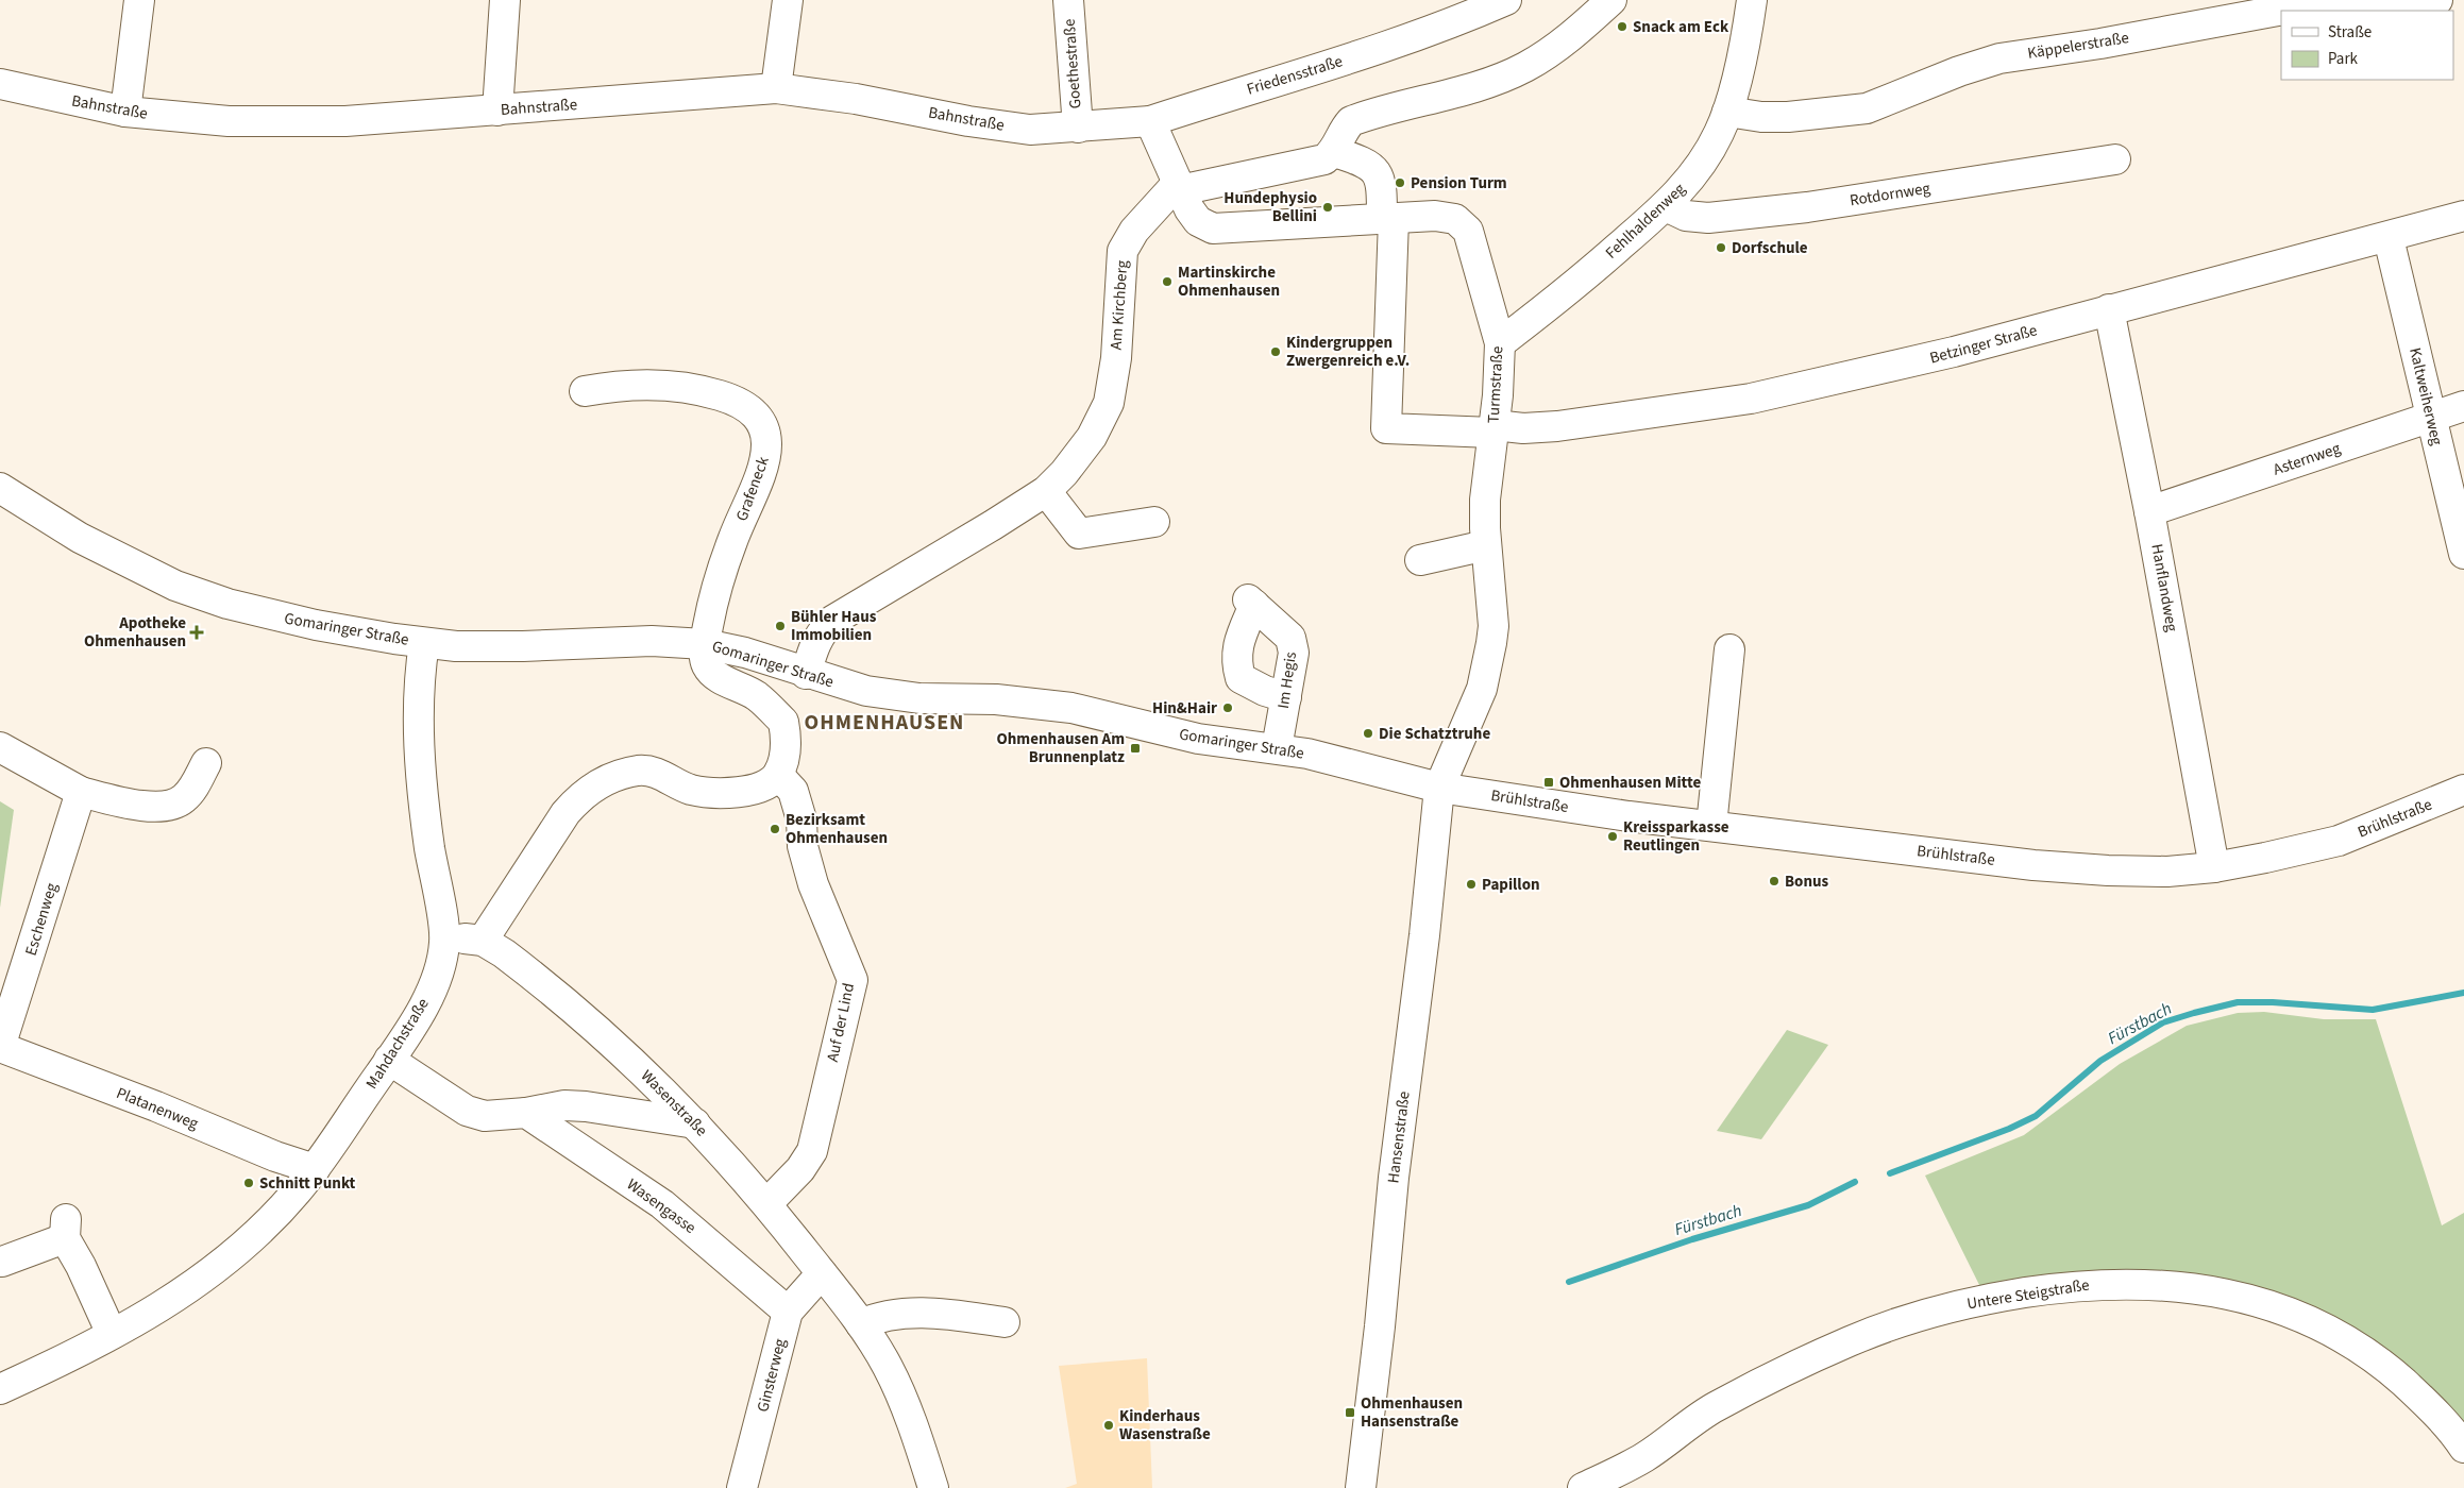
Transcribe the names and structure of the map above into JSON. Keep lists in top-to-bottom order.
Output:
{
  "streets": {
    "street": [
      "Käppelerstraße",
      "Goethestraße",
      "Friedensstraße",
      "Bahnstraße",
      "Rotdornweg",
      "Fehlhaldenweg",
      "Am Kirchberg",
      "Betzinger Straße",
      "Turmstraße",
      "Kaltweiherweg",
      "Asternweg",
      "Grafeneck",
      "Hanflandweg",
      "Gomaringer Straße",
      "Im Hegis",
      "Brühlstraße",
      "Eschenweg",
      "Auf der Lind",
      "Mahdachstraße",
      "Wasenstraße",
      "Platanenweg",
      "Hansenstraße",
      "Wasengasse",
      "Untere Steigstraße",
      "Ginsterweg"
    ]
  },
  "crossings": [
    ["Käppelerstraße", "Fehlhaldenweg"],
    ["Goethestraße", "Friedensstraße"],
    ["Goethestraße", "Bahnstraße"],
    ["Friedensstraße", "Bahnstraße"],
    ["Rotdornweg", "Fehlhaldenweg"],
    ["Fehlhaldenweg", "Turmstraße"],
    ["Am Kirchberg", "Turmstraße"],
    ["Am Kirchberg", "Gomaringer Straße"],
    ["Betzinger Straße", "Turmstraße"],
    ["Betzinger Straße", "Kaltweiherweg"],
    ["Betzinger Straße", "Hanflandweg"],
    ["Turmstraße", "Gomaringer Straße"],
    ["Turmstraße", "Brühlstraße"],
    ["Turmstraße", "Hansenstraße"],
    ["Kaltweiherweg", "Asternweg"],
    ["Asternweg", "Hanflandweg"],
    ["Grafeneck", "Gomaringer Straße"],
    ["Hanflandweg", "Brühlstraße"],
    ["Gomaringer Straße", "Im Hegis"],
    ["Gomaringer Straße", "Brühlstraße"],
    ["Gomaringer Straße", "Mahdachstraße"],
    ["Gomaringer Straße", "Hansenstraße"],
    ["Brühlstraße", "Hansenstraße"],
    ["Eschenweg", "Platanenweg"],
    ["Auf der Lind", "Wasenstraße"],
    ["Mahdachstraße", "Platanenweg"],
    ["Wasenstraße", "Ginsterweg"],
    ["Wasengasse", "Ginsterweg"]
  ],
  "districts": ["OHMENHAUSEN"],
  "water": ["Fürstbach"],
  "places": {
    "other": [
      "Snack am Eck",
      "Pension Turm",
      "Hundephysio Bellini",
      "Dorfschule",
      "Martinskirche Ohmenhausen",
      "Kindergruppen Zwergenreich e.V.",
      "Bühler Haus Immobilien",
      "Hin&Hair",
      "Die Schatztruhe",
      "Bezirksamt Ohmenhausen",
      "Kreissparkasse Reutlingen",
      "Bonus",
      "Papillon",
      "Schnitt Punkt",
      "Kinderhaus Wasenstraße"
    ],
    "health": ["Apotheke Ohmenhausen"],
    "transit": ["Ohmenhausen Am Brunnenplatz", "Ohmenhausen Mitte", "Ohmenhausen Hansenstraße"]
  },
  "legend": ["Straße", "Park"]
}
